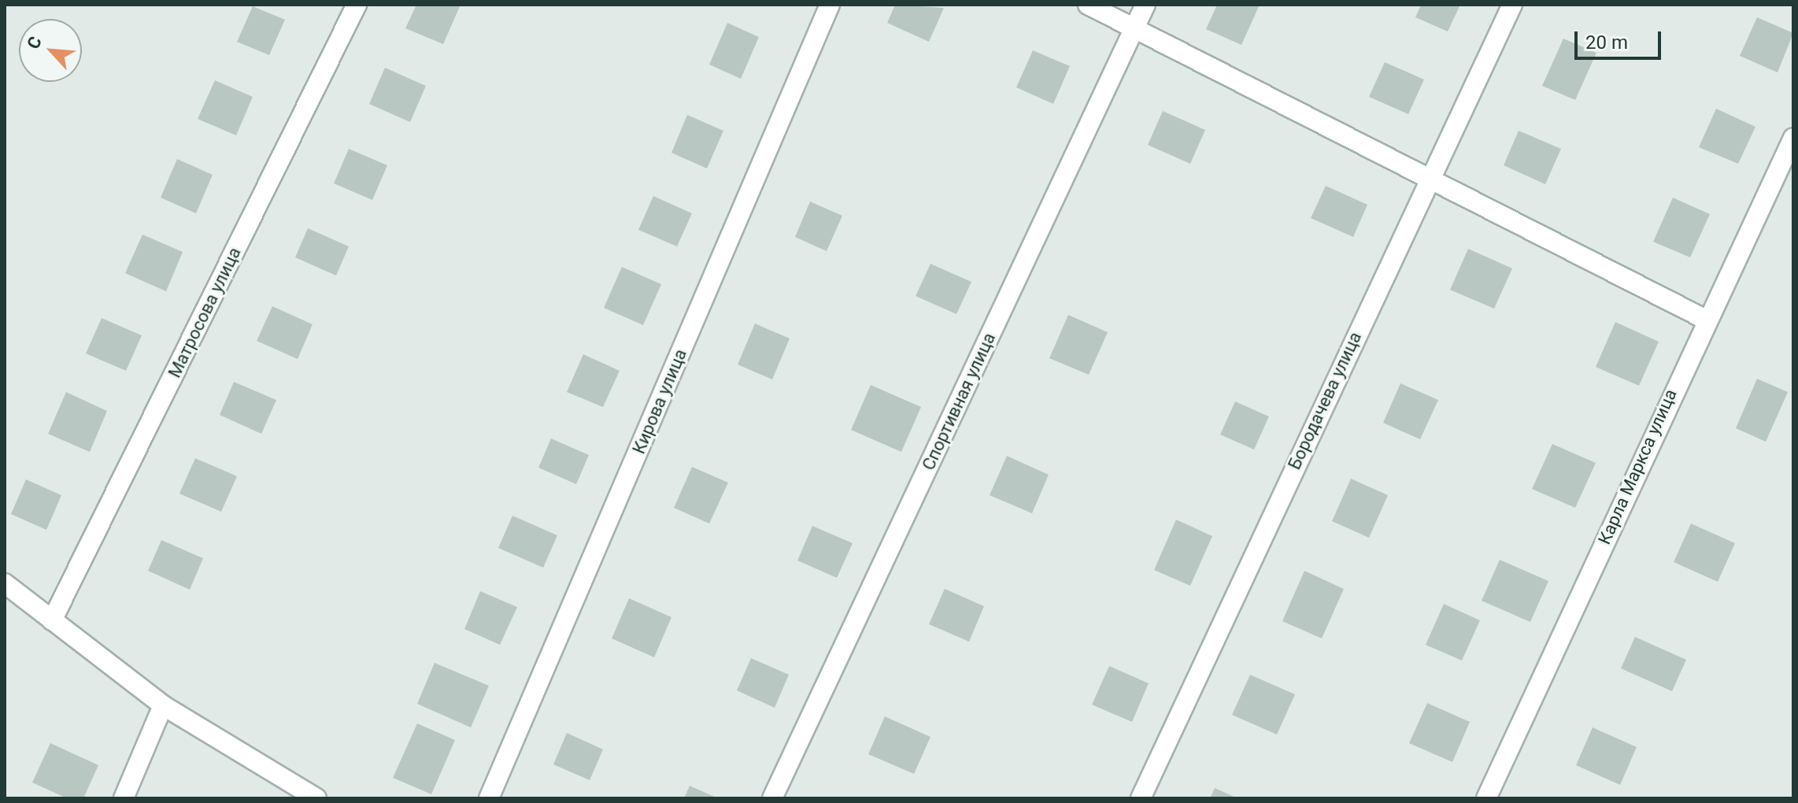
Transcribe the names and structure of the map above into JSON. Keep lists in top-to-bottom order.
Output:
{
  "streets": {
    "street": [
      "Матросова улица",
      "Бородачева улица",
      "Кирова улица",
      "Спортивная улица",
      "Карла Маркса улица"
    ]
  },
  "scale_bar": "20 m",
  "north": "top left"
}
